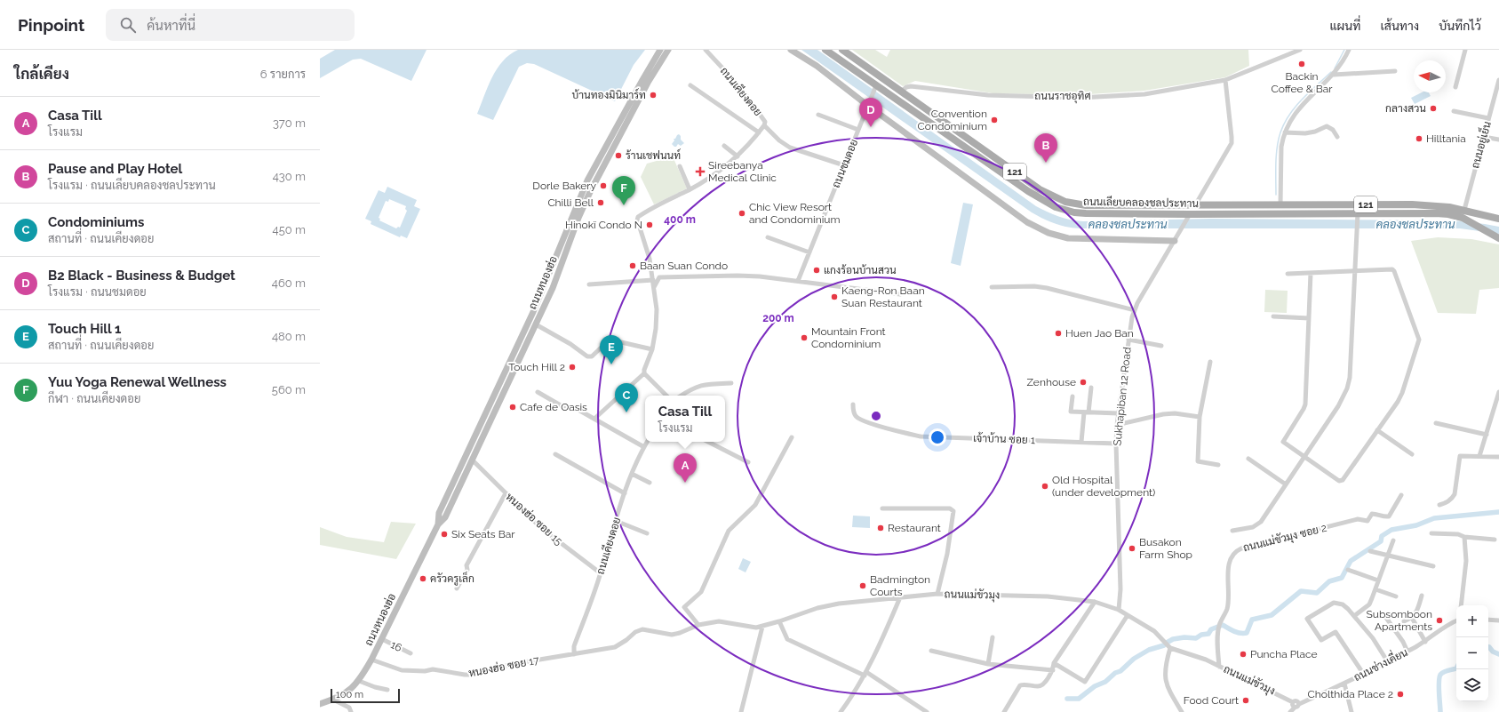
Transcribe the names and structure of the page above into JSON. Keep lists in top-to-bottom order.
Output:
{
  "streets": {
    "main road": ["121", "ถนนเลียบคลองชลประทาน"],
    "street": [
      "ถนนเคียงดอย",
      "ถนนราชอุทิศ",
      "ถนนอยู่เย็น",
      "ถนนชมดอย",
      "ถนนหนองฮ่อ",
      "Sukhapiban 12 Road",
      "เจ้าบ้าน ซอย 1",
      "หนองฮ่อ ซอย 15",
      "ถนนแม่ขัวมุง ซอย 2",
      "ถนนแม่ขัวมุง",
      "16",
      "ถนนช่างเคี่ยน",
      "หนองฮ่อ ซอย 17"
    ]
  },
  "crossings": [
    ["ถนนเคียงดอย", "หนองฮ่อ ซอย 15"],
    ["ถนนเคียงดอย", "ถนนแม่ขัวมุง"],
    ["ถนนเคียงดอย", "หนองฮ่อ ซอย 17"],
    ["ถนนราชอุทิศ", "ถนนเลียบคลองชลประทาน"],
    ["ถนนอยู่เย็น", "ถนนเลียบคลองชลประทาน"],
    ["ถนนชมดอย", "ถนนเลียบคลองชลประทาน"],
    ["ถนนเลียบคลองชลประทาน", "Sukhapiban 12 Road"],
    ["ถนนหนองฮ่อ", "หนองฮ่อ ซอย 15"],
    ["ถนนหนองฮ่อ", "16"],
    ["ถนนหนองฮ่อ", "หนองฮ่อ ซอย 17"],
    ["Sukhapiban 12 Road", "เจ้าบ้าน ซอย 1"],
    ["Sukhapiban 12 Road", "ถนนแม่ขัวมุง"],
    ["ถนนแม่ขัวมุง ซอย 2", "ถนนแม่ขัวมุง"],
    ["ถนนแม่ขัวมุง", "ถนนช่างเคี่ยน"],
    ["ถนนแม่ขัวมุง", "หนองฮ่อ ซอย 17"]
  ],
  "water": ["คลองชลประทาน"],
  "places": {
    "other": [
      "Backin Coffee & Bar",
      "บ้านทองมินิมาร์ท",
      "กลางสวน",
      "Convention Condominium",
      "Hilltania",
      "ร้านเชฟนนท์",
      "Dorle Bakery",
      "Chilli Bell",
      "Chic View Resort and Condominium",
      "Hinokï Condo N",
      "Baan Suan Condo",
      "แกงร้อนบ้านสวน",
      "Kaeng-Ron Baan Suan Restaurant",
      "Huen Jao Ban",
      "Mountain Front Condominium",
      "Touch Hill 2",
      "Zenhouse",
      "Cafe de Oasis",
      "Old Hospital (under development)",
      "Restaurant",
      "Six Seats Bar",
      "Busakon Farm Shop",
      "ครัวครูเล็ก",
      "Badmington Courts",
      "Subsomboon Apartments",
      "Puncha Place",
      "Cholthida Place 2",
      "Food Court"
    ],
    "health": ["Sireebanya Medical Clinic"]
  },
  "scale_bar": "100 m",
  "north": "left",
  "page": {
    "header": "Pinpoint",
    "search": "ค้นหาที่นี่",
    "nav": ["แผนที่", "เส้นทาง", "บันทึกไว้"],
    "heading": ["ใกล้เคียง", "6 รายการ"],
    "list": [
      {
        "mark": "A",
        "name": "Casa Till",
        "note": "โรงแรม",
        "value": "370 m"
      },
      {
        "mark": "B",
        "name": "Pause and Play Hotel",
        "note": "โรงแรม · ถนนเลียบคลองชลประทาน",
        "value": "430 m"
      },
      {
        "mark": "C",
        "name": "Condominiums",
        "note": "สถานที่ · ถนนเคียงดอย",
        "value": "450 m"
      },
      {
        "mark": "D",
        "name": "B2 Black - Business & Budget",
        "note": "โรงแรม · ถนนชมดอย",
        "value": "460 m"
      },
      {
        "mark": "E",
        "name": "Touch Hill 1",
        "note": "สถานที่ · ถนนเคียงดอย",
        "value": "480 m"
      },
      {
        "mark": "F",
        "name": "Yuu Yoga Renewal Wellness",
        "note": "กีฬา · ถนนเคียงดอย",
        "value": "560 m"
      }
    ],
    "pins": [
      "D",
      "B",
      "F",
      "E",
      "C",
      "A"
    ],
    "popup": ["Casa Till", "โรงแรม"],
    "map_buttons": ["+", "−"],
    "scale": "100 m"
  },
  "rings": ["400 m", "200 m"]
}
